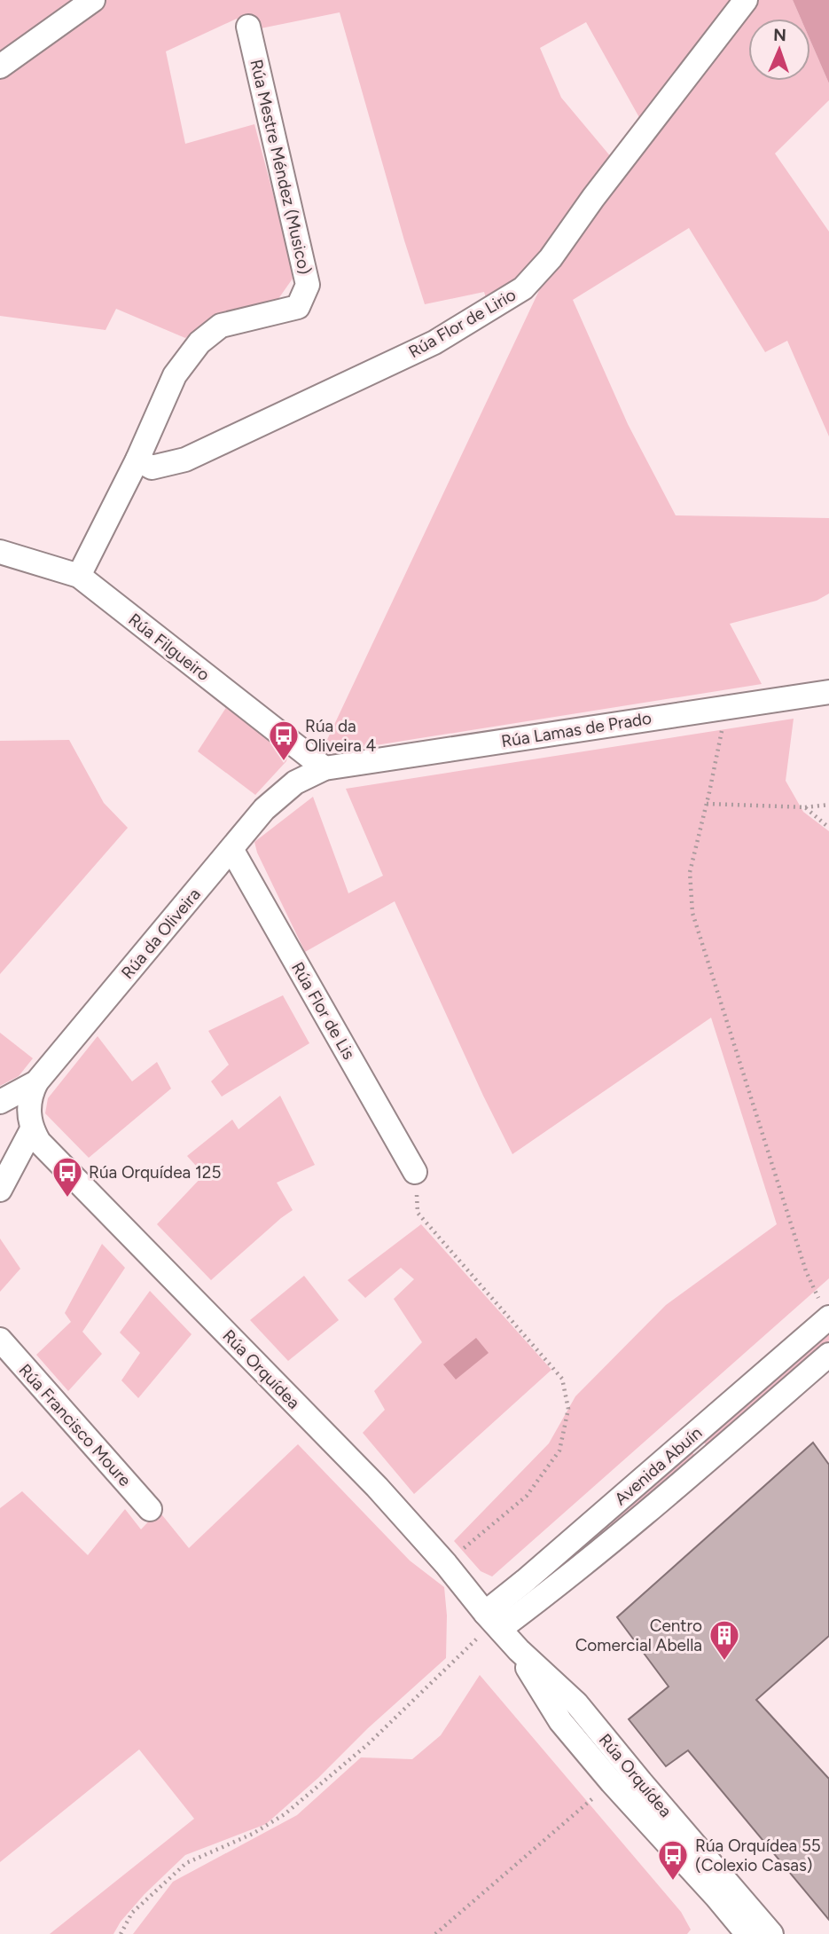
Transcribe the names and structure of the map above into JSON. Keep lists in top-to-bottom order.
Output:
{
  "streets": {
    "street": [
      "Rúa Mestre Méndez (Musico)",
      "Rúa Flor de Lirio",
      "Rúa Filgueiro",
      "Rúa Lamas de Prado",
      "Rúa da Oliveira",
      "Rúa Flor de Lis",
      "Rúa Orquídea",
      "Rúa Francisco Moure",
      "Avenida Abuín"
    ]
  },
  "crossings": [
    ["Rúa Mestre Méndez (Musico)", "Rúa Flor de Lirio"],
    ["Rúa Mestre Méndez (Musico)", "Rúa Filgueiro"],
    ["Rúa Filgueiro", "Rúa Lamas de Prado"],
    ["Rúa Filgueiro", "Rúa da Oliveira"],
    ["Rúa Lamas de Prado", "Rúa da Oliveira"],
    ["Rúa da Oliveira", "Rúa Flor de Lis"],
    ["Rúa Orquídea", "Avenida Abuín"]
  ],
  "places": {
    "bus stop": ["Rúa da Oliveira 4", "Rúa Orquídea 125", "Rúa Orquídea 55 (Colexio Casas)"],
    "building": ["Centro Comercial Abella"]
  },
  "north": "top"
}
